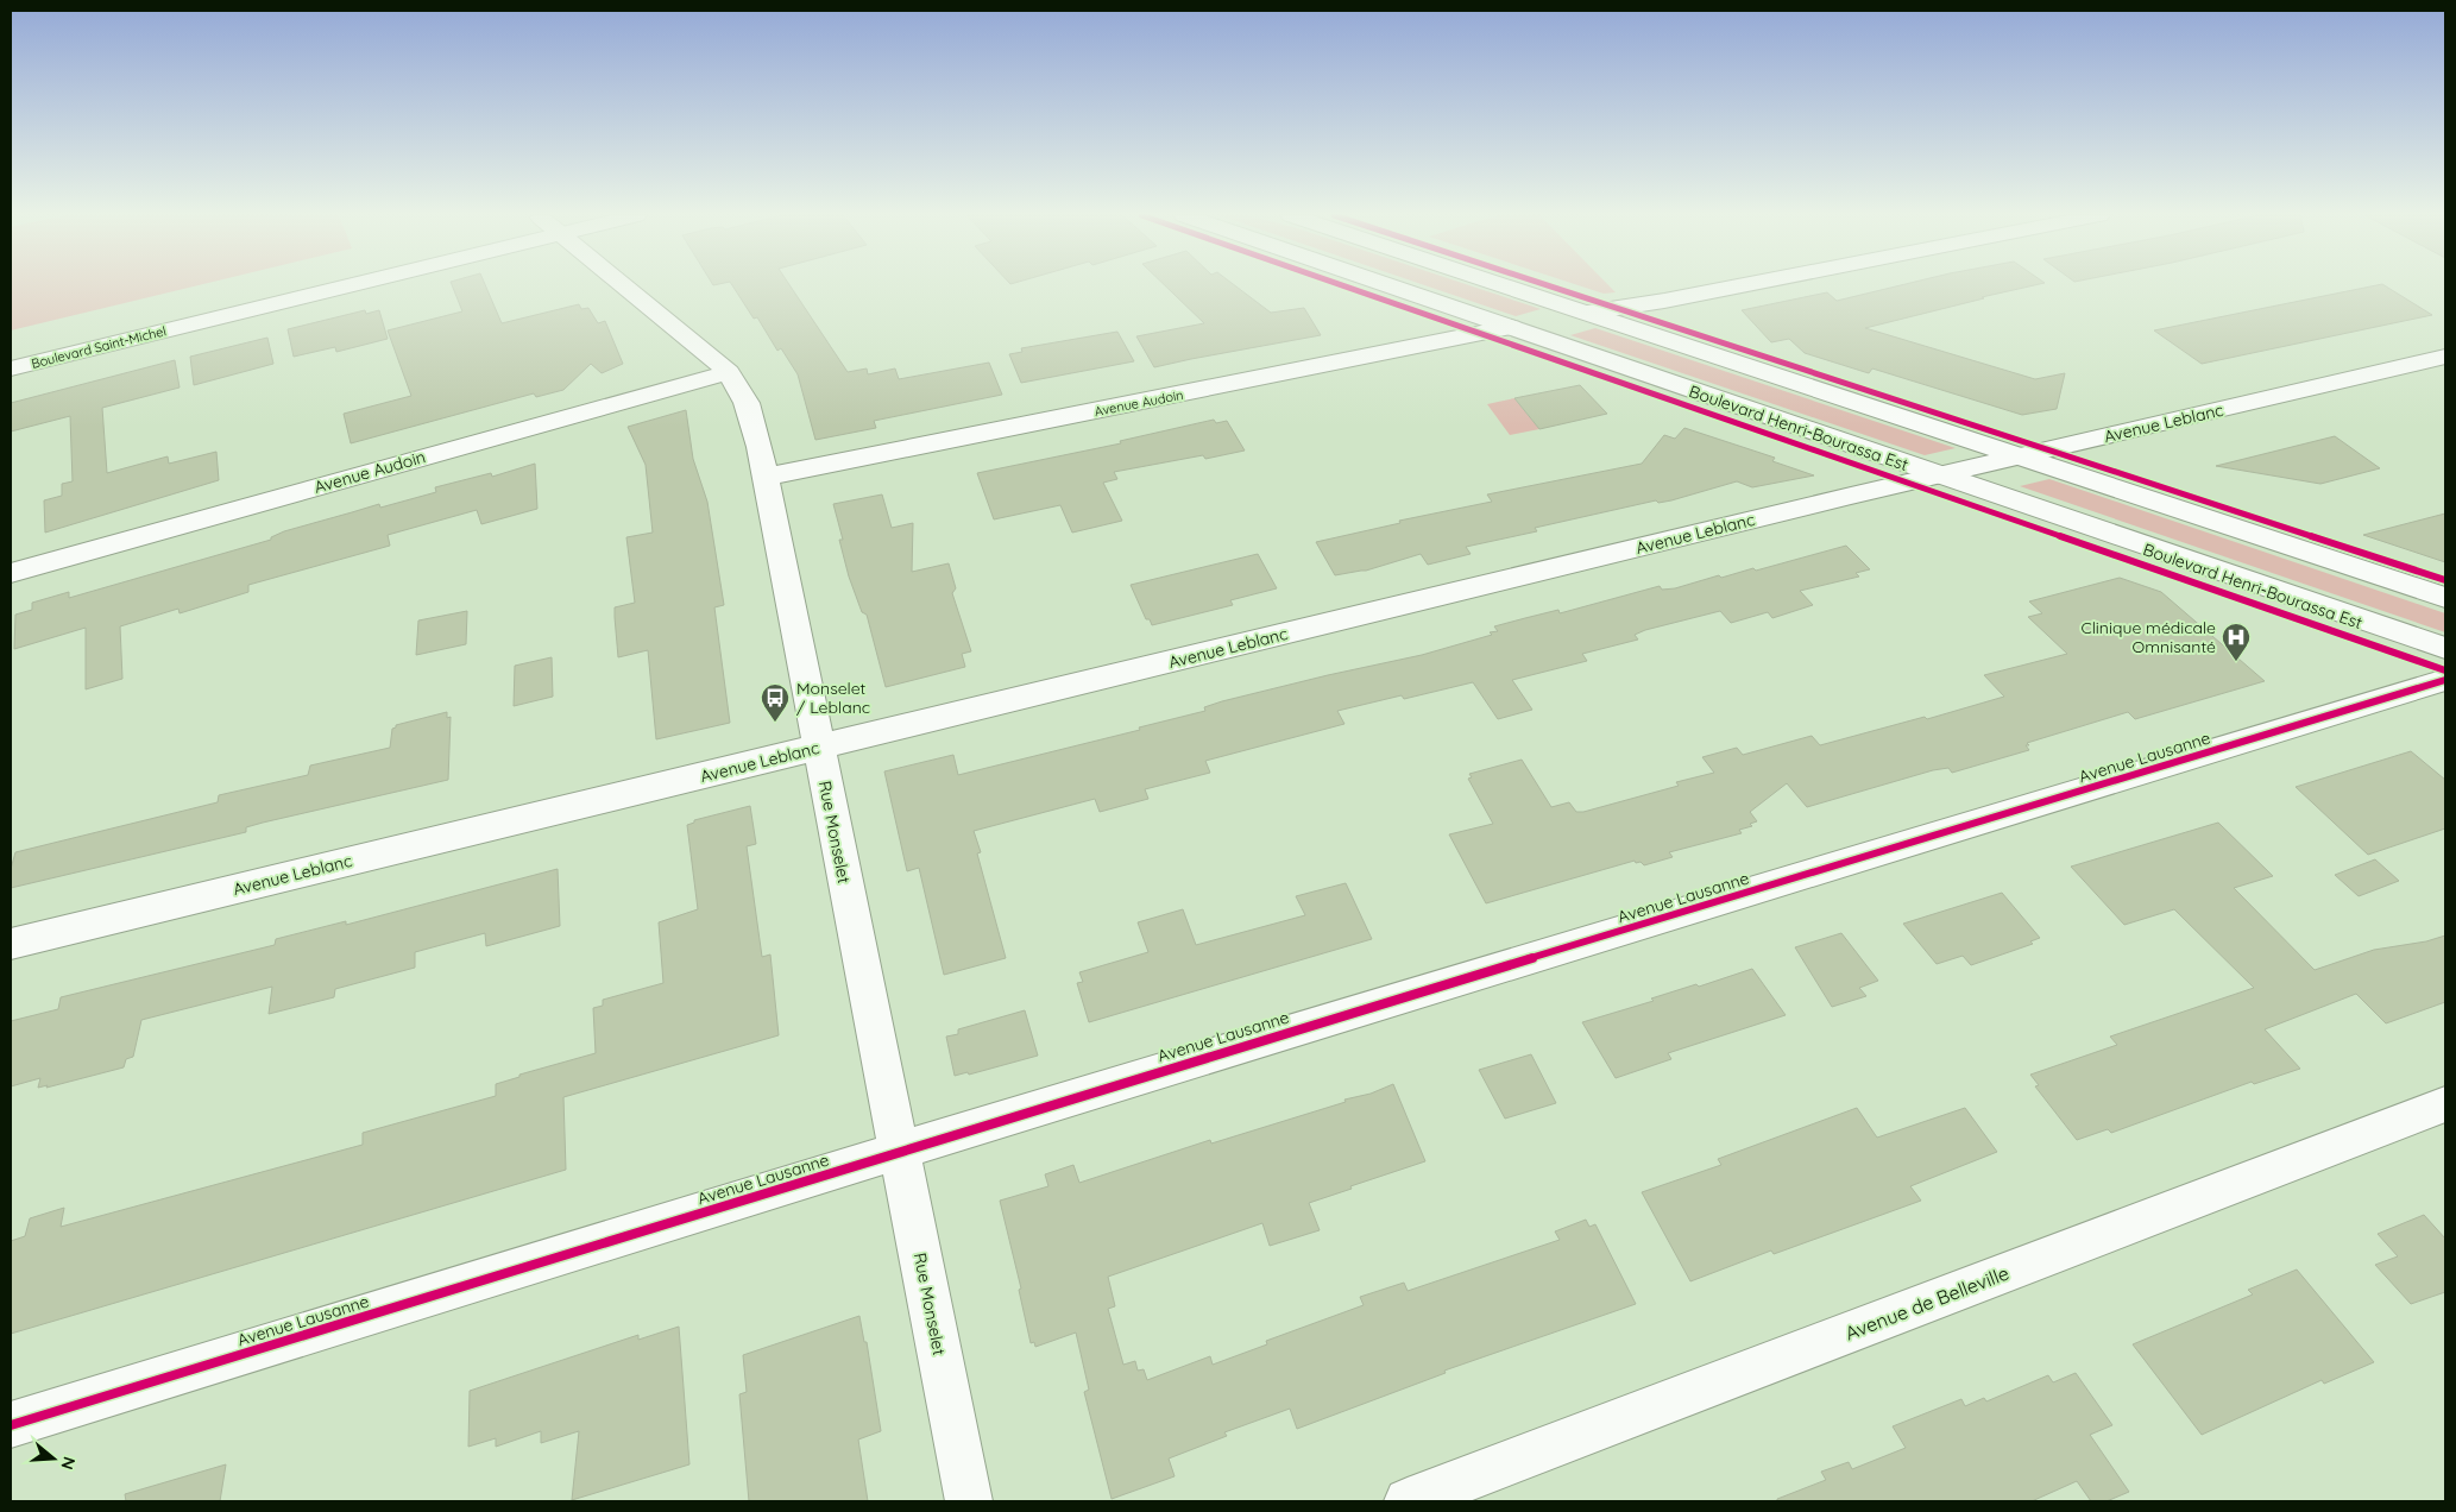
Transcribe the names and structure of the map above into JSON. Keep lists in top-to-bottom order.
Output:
{
  "streets": {
    "street": [
      "Boulevard Saint-Michel",
      "Avenue Audoin",
      "Avenue Leblanc",
      "Boulevard Henri-Bourassa Est",
      "Avenue Lausanne",
      "Rue Monselet",
      "Avenue de Belleville"
    ]
  },
  "crossings": [
    ["Avenue Audoin", "Boulevard Henri-Bourassa Est"],
    ["Avenue Audoin", "Rue Monselet"],
    ["Avenue Leblanc", "Boulevard Henri-Bourassa Est"],
    ["Avenue Leblanc", "Rue Monselet"],
    ["Avenue Lausanne", "Rue Monselet"]
  ],
  "places": {
    "hospital": ["Clinique médicale Omnisanté"],
    "bus stop": ["Monselet / Leblanc"]
  },
  "north": "right"
}
